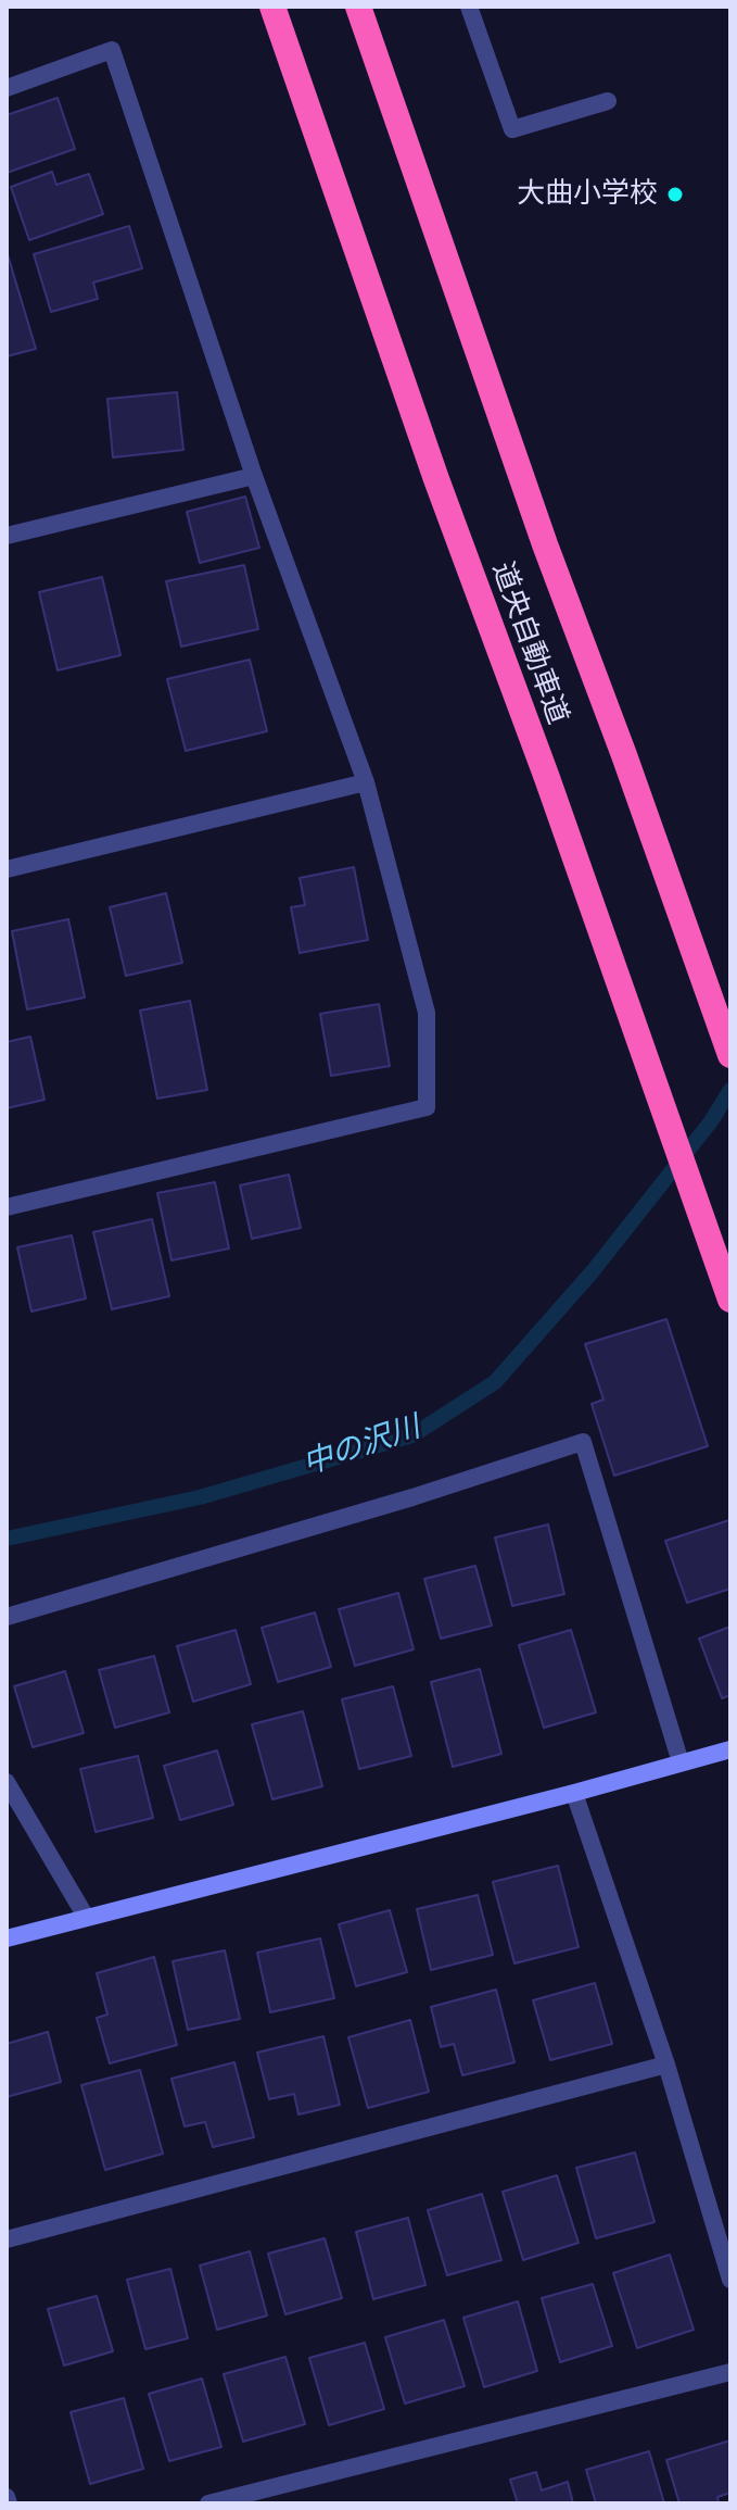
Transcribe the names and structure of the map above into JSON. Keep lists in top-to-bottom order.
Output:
{
  "streets": {
    "highway": ["道央自動車道"]
  },
  "water": ["中の沢川"],
  "places": ["大曲小学校"]
}
